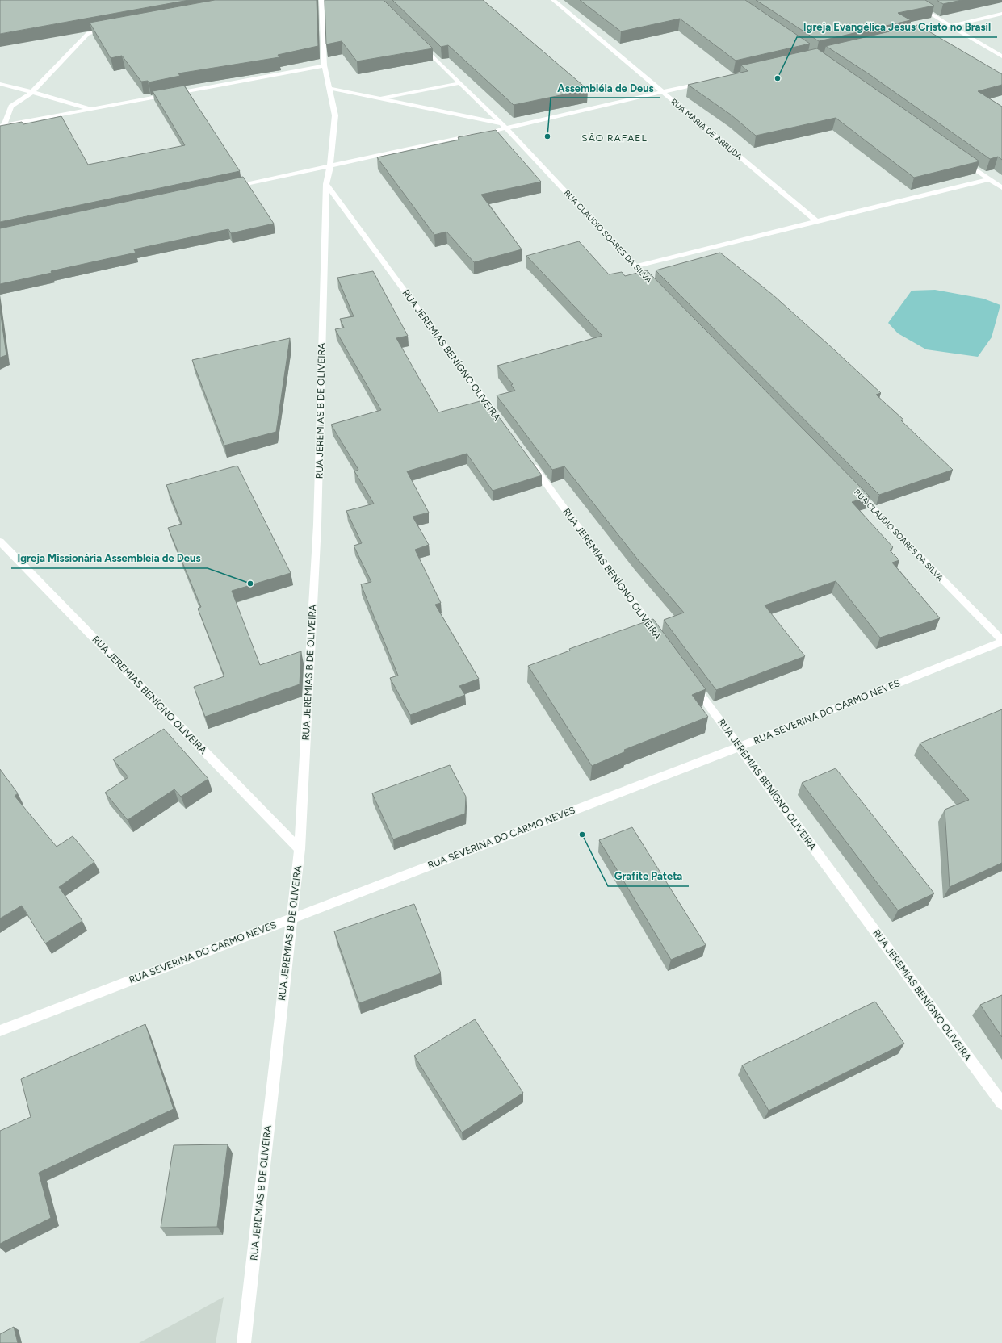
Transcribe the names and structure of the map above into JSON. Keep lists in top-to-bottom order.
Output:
{
  "streets": {
    "street": [
      "RUA MARIA DE ARRUDA",
      "RUA CLAUDIO SOARES DA SILVA",
      "RUA JEREMIAS BENÍGNO OLIVEIRA",
      "RUA JEREMIAS B DE OLIVEIRA",
      "RUA SEVERINA DO CARMO NEVES"
    ]
  },
  "crossings": [
    ["RUA CLAUDIO SOARES DA SILVA", "RUA SEVERINA DO CARMO NEVES"],
    ["RUA JEREMIAS BENÍGNO OLIVEIRA", "RUA JEREMIAS B DE OLIVEIRA"],
    ["RUA JEREMIAS BENÍGNO OLIVEIRA", "RUA SEVERINA DO CARMO NEVES"],
    ["RUA JEREMIAS B DE OLIVEIRA", "RUA SEVERINA DO CARMO NEVES"]
  ],
  "districts": ["SÃO RAFAEL"],
  "places": [
    "Igreja Evangélica Jesus Cristo no Brasil",
    "Assembléia de Deus",
    "Igreja Missionária Assembleia de Deus",
    "Grafite Pateta"
  ]
}
